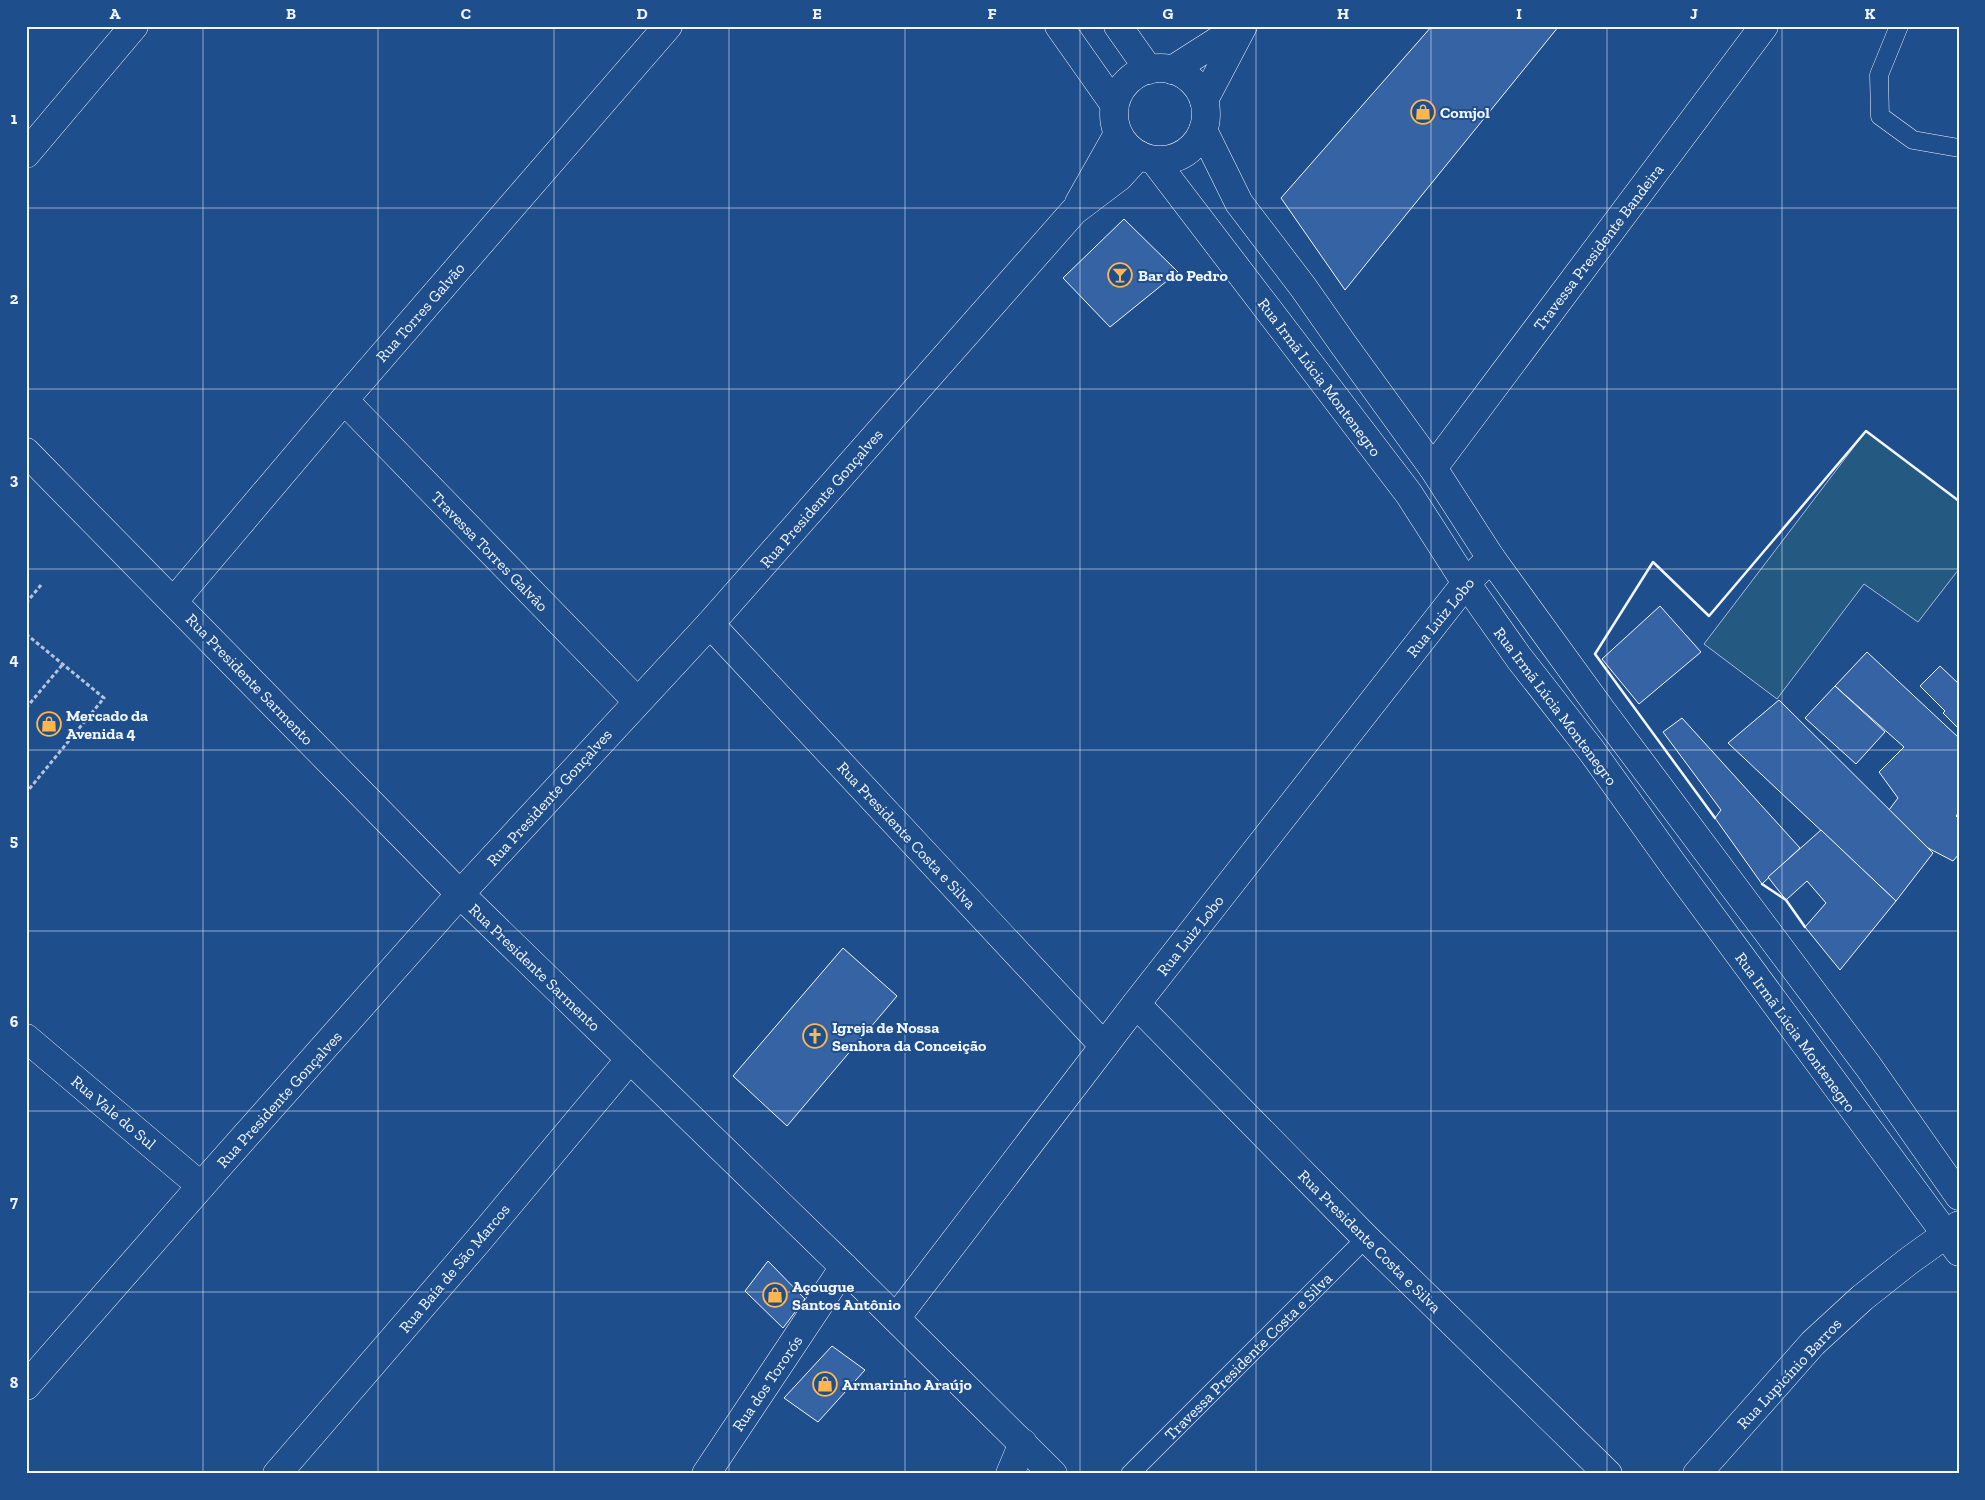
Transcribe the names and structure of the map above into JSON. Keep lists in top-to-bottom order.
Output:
{
  "streets": {
    "street": [
      "Travessa Presidente Bandeira",
      "Rua Torres Galvão",
      "Rua Irmã Lúcia Montenegro",
      "Rua Presidente Gonçalves",
      "Travessa Torres Galvâo",
      "Rua Luiz Lobo",
      "Rua Presidente Sarmento",
      "Rua Presidente Costa e Silva",
      "Rua Vale do Sul",
      "Rua Baía de São Marcos",
      "Rua Lupicínio Barros",
      "Rua dos Tororós"
    ],
    "lane": ["Travessa Presidente Costa e Silva"]
  },
  "crossings": [
    ["Travessa Presidente Bandeira", "Rua Irmã Lúcia Montenegro"],
    ["Rua Torres Galvão", "Travessa Torres Galvâo"],
    ["Rua Torres Galvão", "Rua Presidente Sarmento"],
    ["Rua Irmã Lúcia Montenegro", "Rua Presidente Gonçalves"],
    ["Rua Irmã Lúcia Montenegro", "Rua Luiz Lobo"],
    ["Rua Irmã Lúcia Montenegro", "Rua Lupicínio Barros"],
    ["Rua Presidente Gonçalves", "Travessa Torres Galvâo"],
    ["Rua Presidente Gonçalves", "Rua Presidente Sarmento"],
    ["Rua Presidente Gonçalves", "Rua Presidente Costa e Silva"],
    ["Rua Presidente Gonçalves", "Rua Vale do Sul"],
    ["Rua Luiz Lobo", "Rua Presidente Sarmento"],
    ["Rua Luiz Lobo", "Rua Presidente Costa e Silva"],
    ["Rua Presidente Sarmento", "Rua Baía de São Marcos"],
    ["Rua Presidente Sarmento", "Rua dos Tororós"],
    ["Rua Presidente Costa e Silva", "Travessa Presidente Costa e Silva"]
  ],
  "places": {
    "shop": [
      "Comjol",
      "Mercado da Avenida 4",
      "Açougue Santos Antônio",
      "Armarinho Araújo"
    ],
    "bar": ["Bar do Pedro"],
    "church": ["Igreja de Nossa Senhora da Conceição"]
  },
  "grid": {
    "columns": [
      "A",
      "B",
      "C",
      "D",
      "E",
      "F",
      "G",
      "H",
      "I",
      "J",
      "K"
    ],
    "rows": [
      "1",
      "2",
      "3",
      "4",
      "5",
      "6",
      "7",
      "8"
    ]
  }
}
